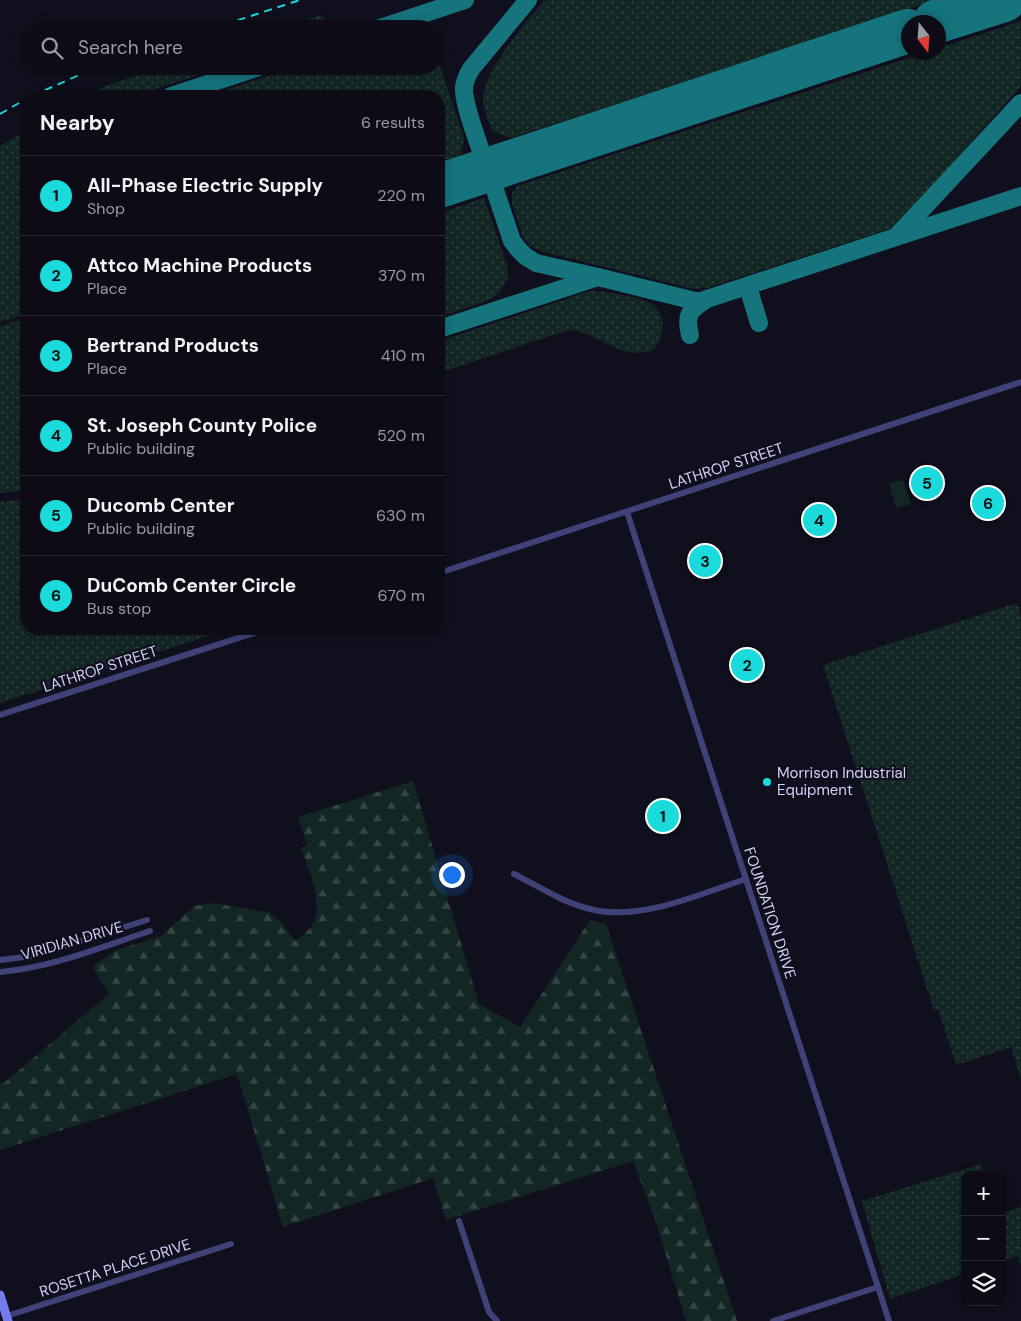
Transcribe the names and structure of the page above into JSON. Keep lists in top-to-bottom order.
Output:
{
  "streets": {
    "street": [
      "LATHROP STREET",
      "FOUNDATION DRIVE",
      "VIRIDIAN DRIVE",
      "ROSETTA PLACE DRIVE"
    ]
  },
  "crossings": [
    ["LATHROP STREET", "FOUNDATION DRIVE"]
  ],
  "places": ["Morrison Industrial Equipment"],
  "north": "bottom",
  "page": {
    "search": "Search here",
    "heading": ["Nearby", "6 results"],
    "list": [
      {
        "mark": "1",
        "name": "All-Phase Electric Supply",
        "note": "Shop",
        "value": "220 m"
      },
      {
        "mark": "2",
        "name": "Attco Machine Products",
        "note": "Place",
        "value": "370 m"
      },
      {
        "mark": "3",
        "name": "Bertrand Products",
        "note": "Place",
        "value": "410 m"
      },
      {
        "mark": "4",
        "name": "St. Joseph County Police",
        "note": "Public building",
        "value": "520 m"
      },
      {
        "mark": "5",
        "name": "Ducomb Center",
        "note": "Public building",
        "value": "630 m"
      },
      {
        "mark": "6",
        "name": "DuComb Center Circle",
        "note": "Bus stop",
        "value": "670 m"
      }
    ],
    "pins": [
      "5",
      "6",
      "4",
      "3",
      "2",
      "1"
    ],
    "map_buttons": ["+", "−"]
  }
}
